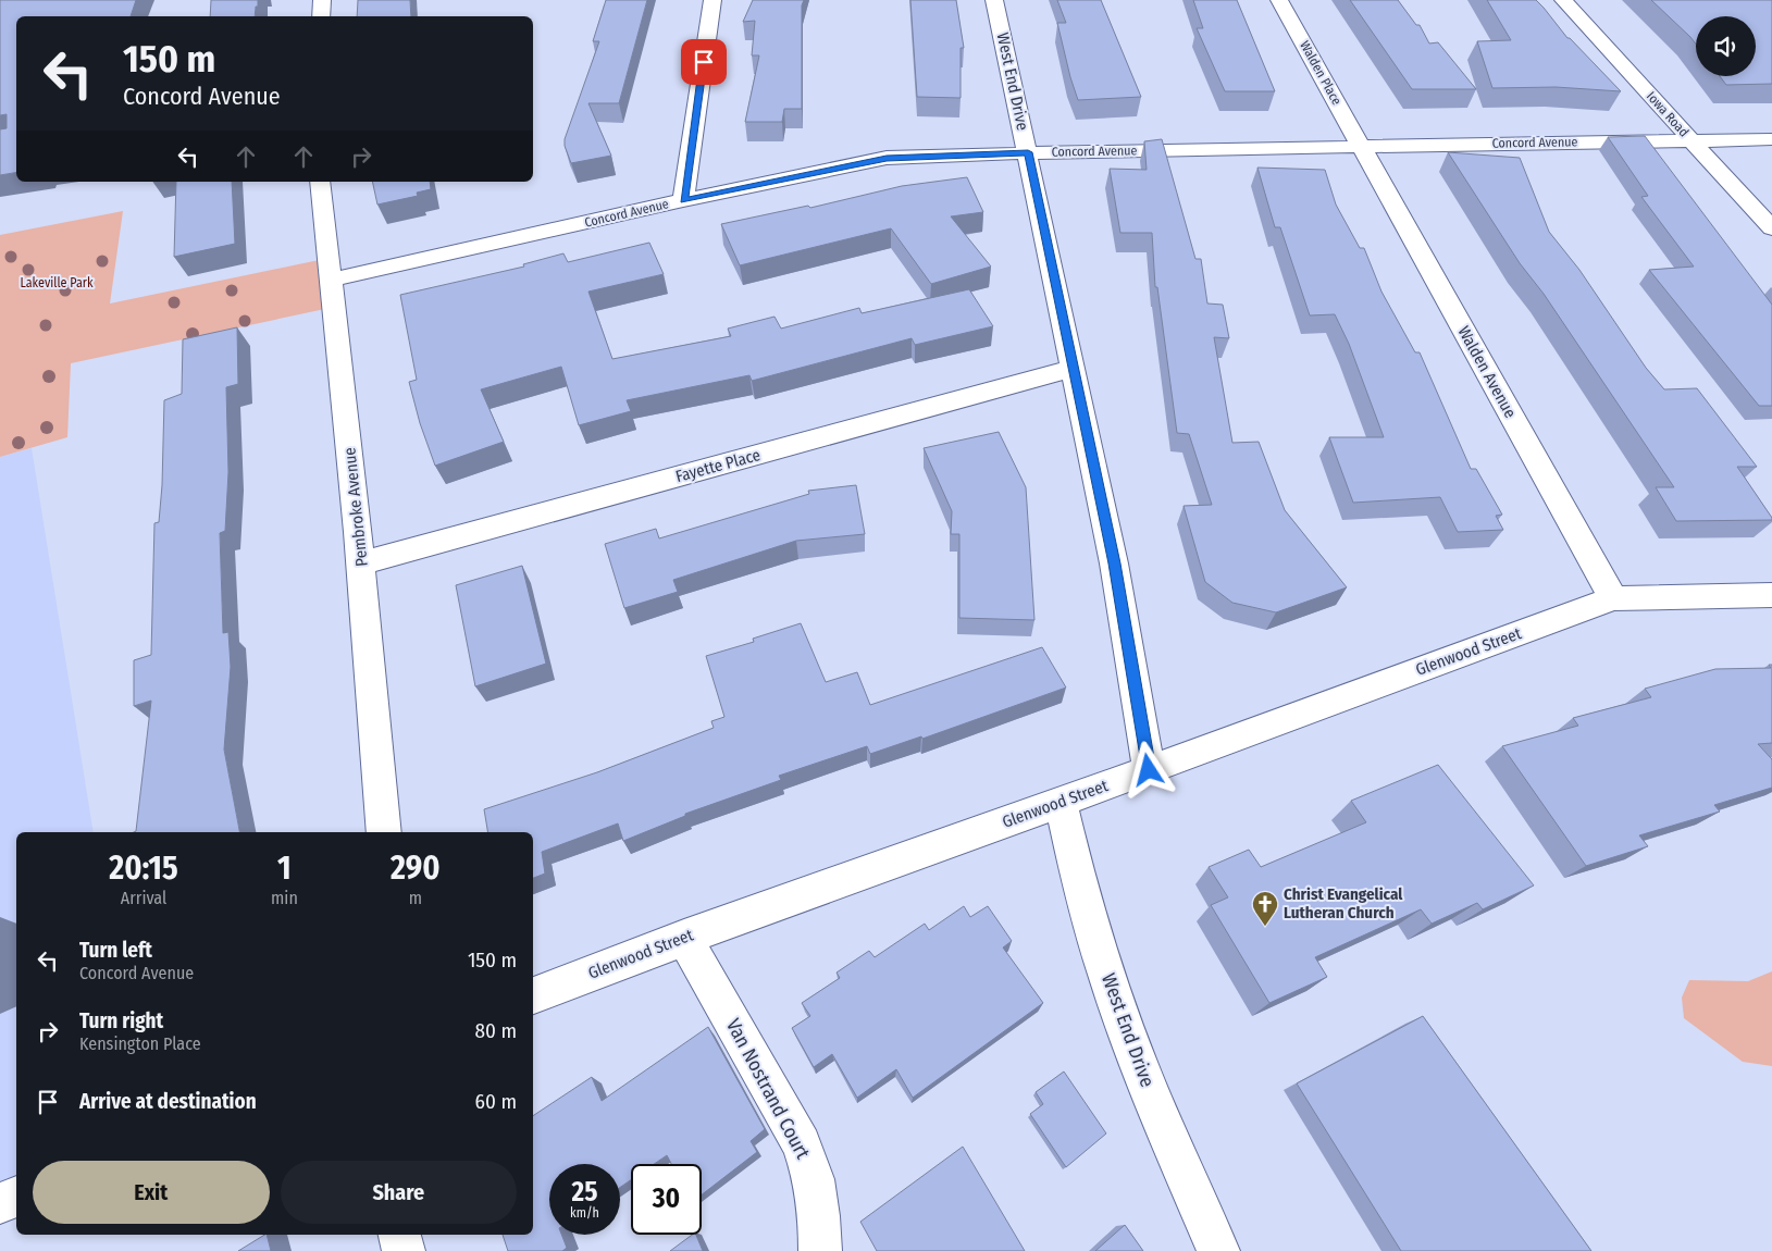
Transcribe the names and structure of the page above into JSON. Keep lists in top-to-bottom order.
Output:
{
  "streets": {
    "street": [
      "Walden Place",
      "West End Drive",
      "Iowa Road",
      "Concord Avenue",
      "Walden Avenue",
      "Fayette Place",
      "Pembroke Avenue",
      "Glenwood Street",
      "Van Nostrand Court"
    ]
  },
  "crossings": [
    ["Walden Place", "Concord Avenue"],
    ["Walden Place", "Walden Avenue"],
    ["West End Drive", "Concord Avenue"],
    ["West End Drive", "Fayette Place"],
    ["West End Drive", "Glenwood Street"],
    ["Iowa Road", "Concord Avenue"],
    ["Concord Avenue", "Walden Avenue"],
    ["Concord Avenue", "Pembroke Avenue"],
    ["Walden Avenue", "Glenwood Street"],
    ["Fayette Place", "Pembroke Avenue"],
    ["Glenwood Street", "Van Nostrand Court"]
  ],
  "parks": ["Lakeville Park"],
  "places": {
    "church": ["Christ Evangelical Lutheran Church"]
  },
  "page": {
    "turn": ["150 m", "Concord Avenue"],
    "eta": [
      "20:15",
      "Arrival",
      "1",
      "min",
      "290",
      "m"
    ],
    "list": [
      {
        "name": "Turn left",
        "note": "Concord Avenue",
        "value": "150 m"
      },
      {
        "name": "Turn right",
        "note": "Kensington Place",
        "value": "80 m"
      },
      {
        "name": "Arrive at destination",
        "value": "60 m"
      }
    ],
    "buttons": ["Exit", "Share"],
    "speed": "25 km/h",
    "limit": "30"
  }
}
